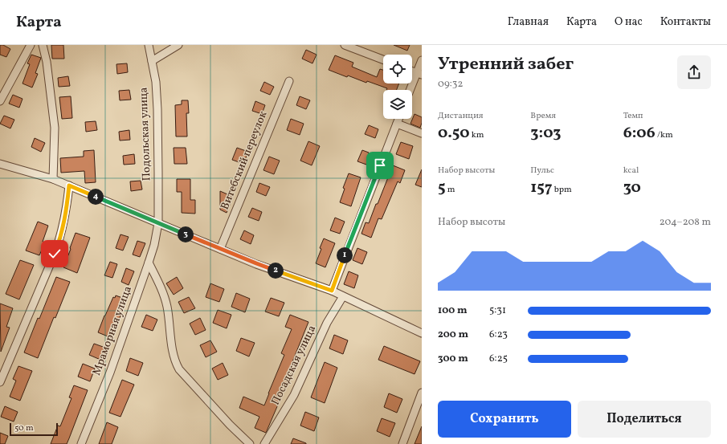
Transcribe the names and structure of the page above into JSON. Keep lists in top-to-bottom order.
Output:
{
  "streets": {
    "street": [
      "Подольская улица",
      "Витебский переулок",
      "Мраморная улица",
      "Посадская улица"
    ]
  },
  "crossings": [
    ["Подольская улица", "Мраморная улица"]
  ],
  "scale_bar": "50 m",
  "page": {
    "header": "Карта",
    "nav": [
      "Главная",
      "Карта",
      "О нас",
      "Контакты"
    ],
    "heading": ["Утренний забег", "09:32"],
    "stats": [
      ["Дистанция", "0.50 km"],
      ["Время", "3:03"],
      ["Темп", "6:06 /km"],
      ["Набор высоты", "5 m"],
      ["Пульс", "157 bpm"],
      ["kcal", "30"]
    ],
    "pins": [
      "4",
      "3",
      "1",
      "2"
    ],
    "chart": ["Набор высоты", "204–208 m"],
    "list": [
      {
        "name": "100 m",
        "note": "5:31"
      },
      {
        "name": "200 m",
        "note": "6:23"
      },
      {
        "name": "300 m",
        "note": "6:25"
      }
    ],
    "buttons": ["Сохранить", "Поделиться"],
    "scale": "50 m"
  }
}
